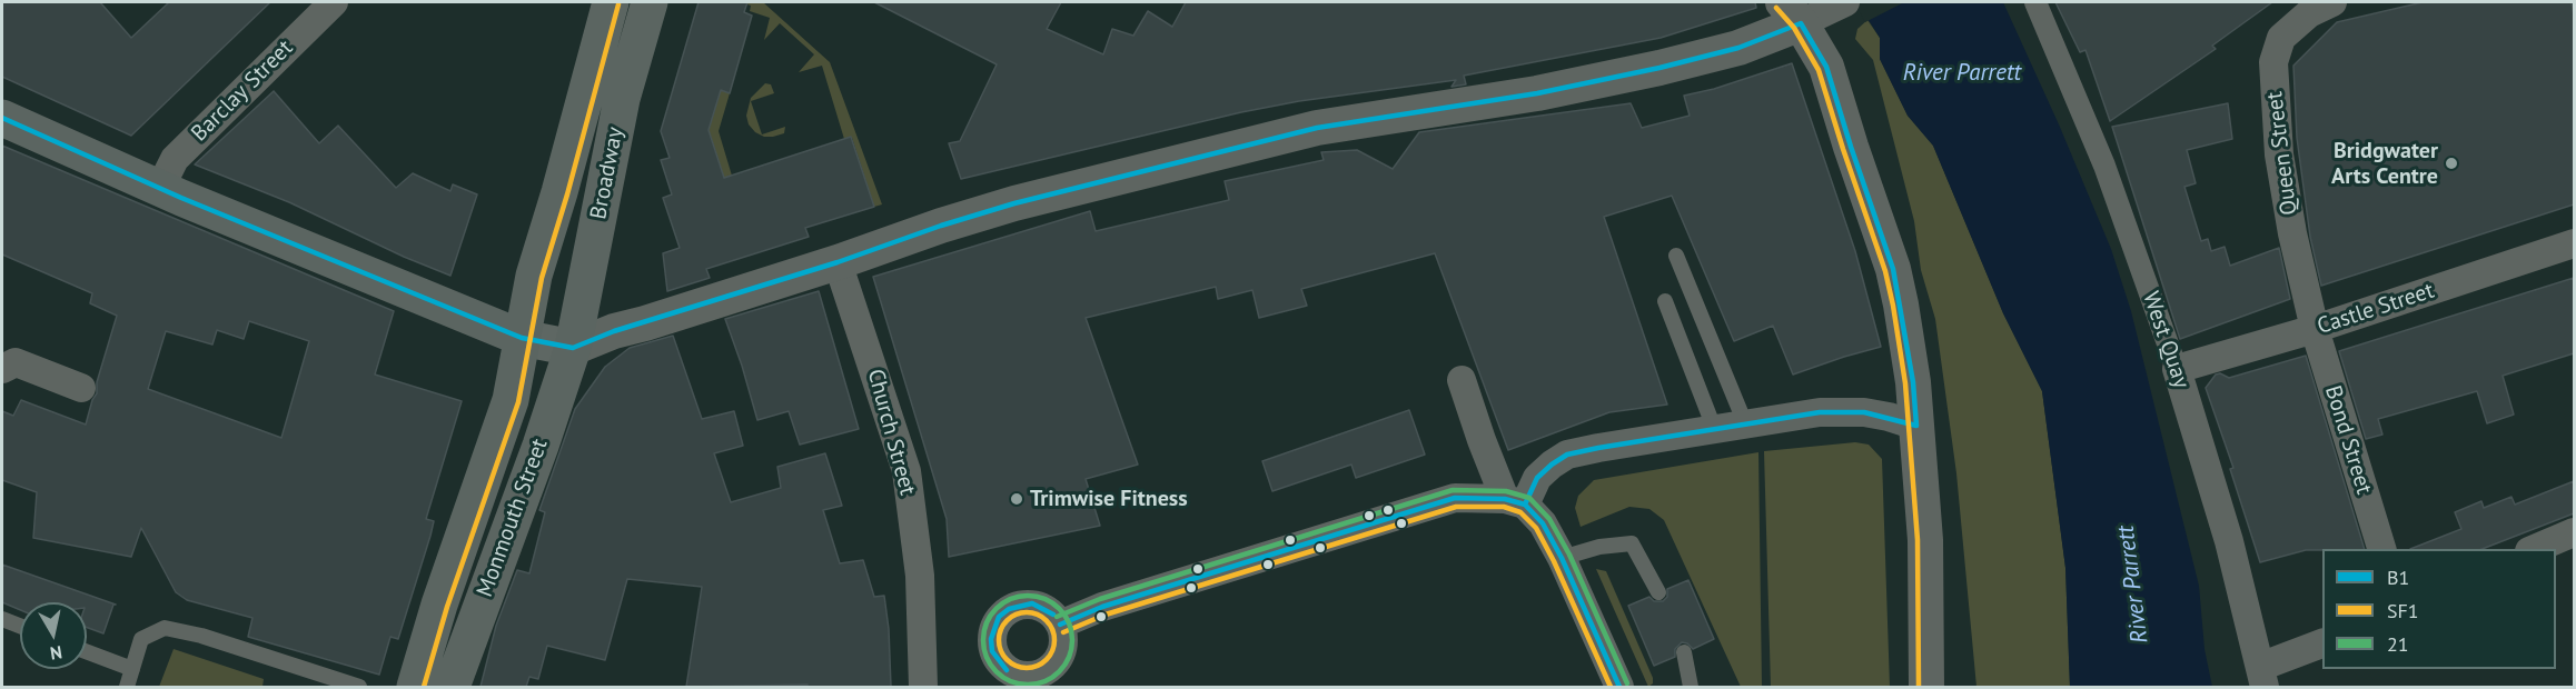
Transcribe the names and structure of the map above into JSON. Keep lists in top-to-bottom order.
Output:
{
  "streets": {
    "main road": ["Broadway", "Monmouth Street"],
    "street": [
      "Barclay Street",
      "Queen Street",
      "Castle Street",
      "West Quay",
      "Church Street",
      "Bond Street"
    ]
  },
  "crossings": [
    ["Queen Street", "Castle Street"],
    ["Queen Street", "Bond Street"],
    ["Broadway", "Monmouth Street"],
    ["Castle Street", "West Quay"],
    ["Castle Street", "Bond Street"]
  ],
  "water": ["River Parrett"],
  "places": ["Bridgwater Arts Centre", "Trimwise Fitness"],
  "lines": ["transit line SF1", "transit line B1", "transit line 21"],
  "legend": ["B1", "SF1", "21"],
  "north": "bottom"
}
